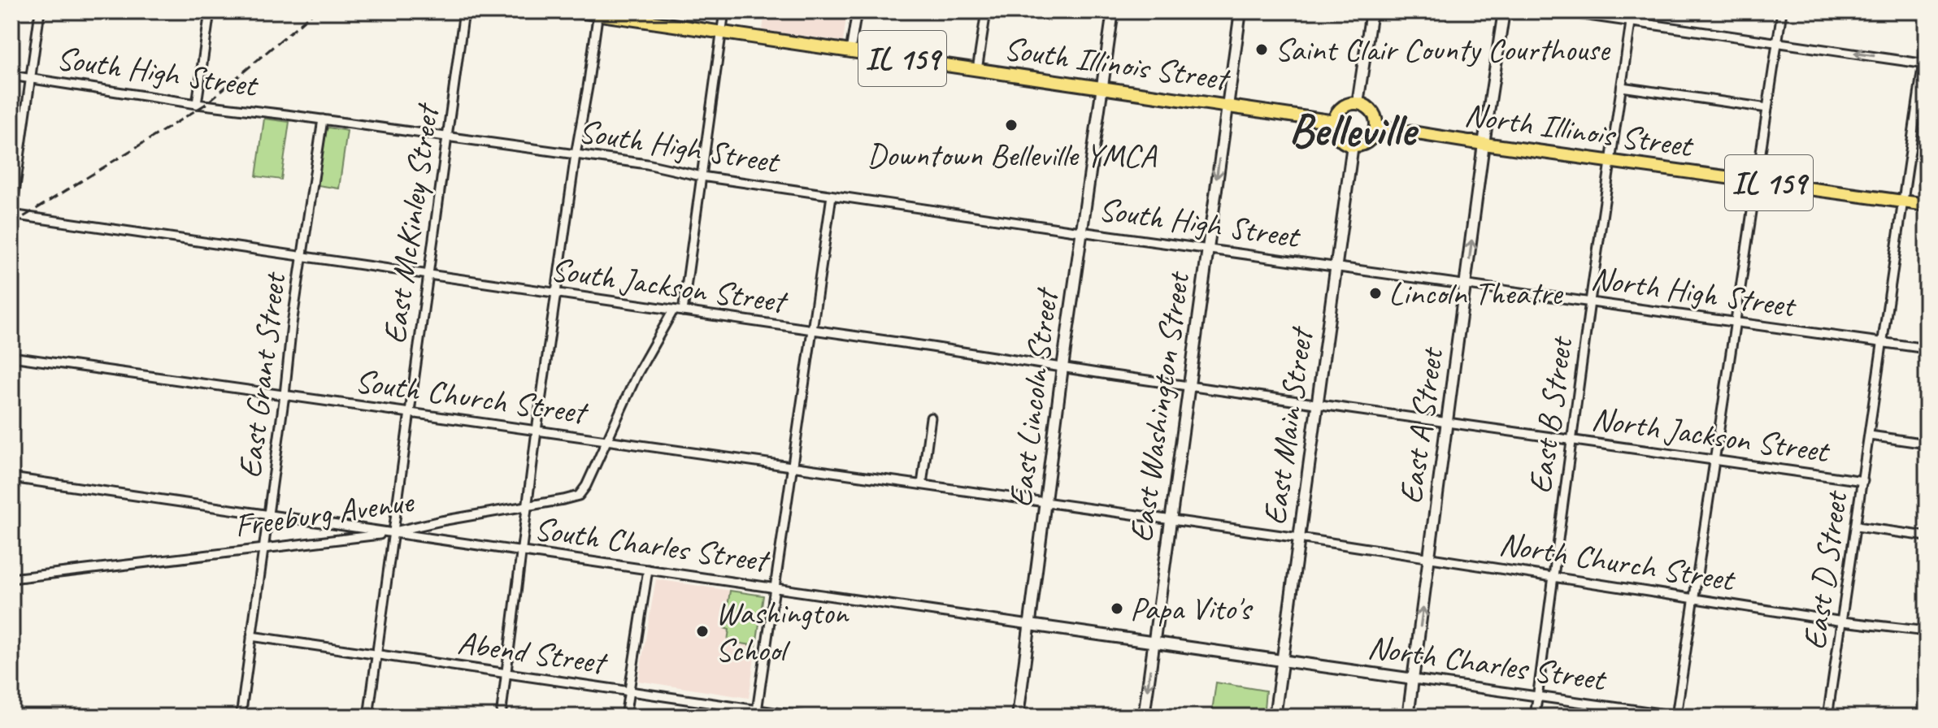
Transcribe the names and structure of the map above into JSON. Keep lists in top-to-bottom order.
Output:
{
  "streets": {
    "main road": ["IL 159", "South Illinois Street", "North Illinois Street"],
    "street": [
      "South High Street",
      "East McKinley Street",
      "South Jackson Street",
      "North High Street",
      "East Grant Street",
      "South Church Street",
      "East Lincoln Street",
      "East Washington Street",
      "East B Street",
      "East A Street",
      "East Main Street",
      "North Jackson Street",
      "Freeburg Avenue",
      "South Charles Street",
      "North Church Street",
      "East D Street",
      "Abend Street",
      "North Charles Street"
    ]
  },
  "crossings": [
    ["South Illinois Street", "North Illinois Street"],
    ["South Illinois Street", "East Lincoln Street"],
    ["South Illinois Street", "East Washington Street"],
    ["South Illinois Street", "East Main Street"],
    ["South High Street", "East McKinley Street"],
    ["South High Street", "North High Street"],
    ["South High Street", "East Grant Street"],
    ["South High Street", "East Lincoln Street"],
    ["South High Street", "East Washington Street"],
    ["South High Street", "East Main Street"],
    ["North Illinois Street", "East B Street"],
    ["North Illinois Street", "East A Street"],
    ["North Illinois Street", "East Main Street"],
    ["North Illinois Street", "East D Street"],
    ["East McKinley Street", "South Jackson Street"],
    ["East McKinley Street", "South Church Street"],
    ["East McKinley Street", "Freeburg Avenue"],
    ["East McKinley Street", "South Charles Street"],
    ["East McKinley Street", "Abend Street"],
    ["South Jackson Street", "East Grant Street"],
    ["South Jackson Street", "East Lincoln Street"],
    ["South Jackson Street", "East Washington Street"],
    ["South Jackson Street", "East Main Street"],
    ["South Jackson Street", "North Jackson Street"],
    ["North High Street", "East B Street"],
    ["North High Street", "East A Street"],
    ["North High Street", "East Main Street"],
    ["North High Street", "East D Street"],
    ["East Grant Street", "South Church Street"],
    ["East Grant Street", "Freeburg Avenue"],
    ["East Grant Street", "South Charles Street"],
    ["East Grant Street", "Abend Street"],
    ["South Church Street", "East Lincoln Street"],
    ["South Church Street", "East Washington Street"],
    ["South Church Street", "East Main Street"],
    ["South Church Street", "Freeburg Avenue"],
    ["South Church Street", "North Church Street"],
    ["East Lincoln Street", "South Charles Street"],
    ["East Washington Street", "South Charles Street"],
    ["East B Street", "North Jackson Street"],
    ["East B Street", "North Church Street"],
    ["East B Street", "North Charles Street"],
    ["East A Street", "North Jackson Street"],
    ["East A Street", "North Church Street"],
    ["East A Street", "North Charles Street"],
    ["East Main Street", "North Jackson Street"],
    ["East Main Street", "South Charles Street"],
    ["East Main Street", "North Church Street"],
    ["East Main Street", "North Charles Street"],
    ["North Jackson Street", "East D Street"],
    ["Freeburg Avenue", "South Charles Street"],
    ["South Charles Street", "North Charles Street"],
    ["North Church Street", "East D Street"]
  ],
  "one_way": ["East A Street"],
  "districts": ["Belleville"],
  "places": [
    "Saint Clair County Courthouse",
    "Downtown Belleville YMCA",
    "Lincoln Theatre",
    "Papa Vito's",
    "Washington School"
  ]
}
